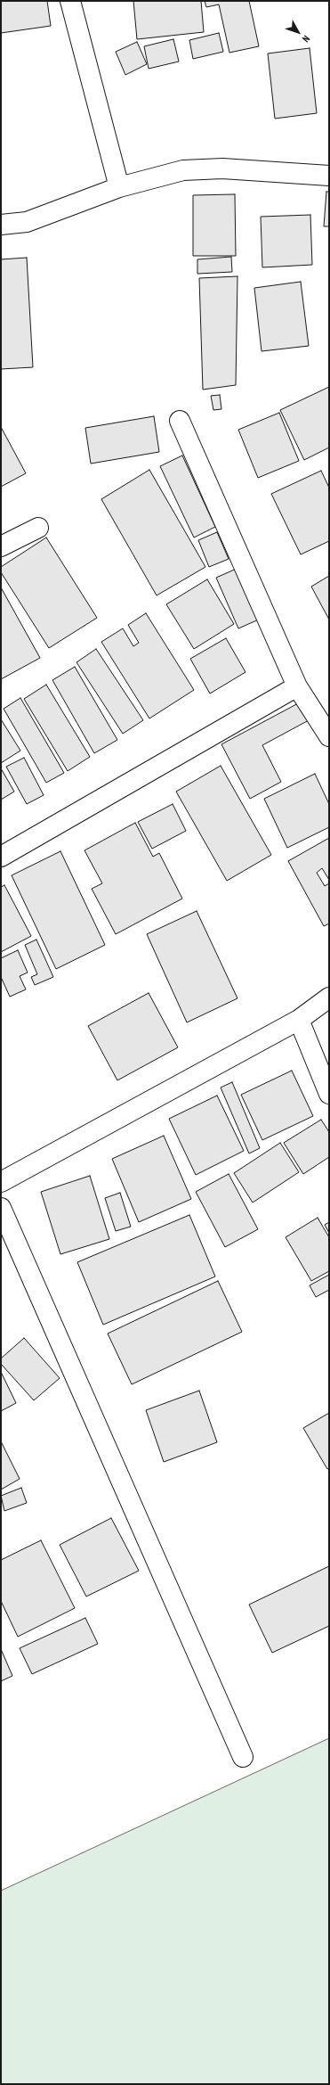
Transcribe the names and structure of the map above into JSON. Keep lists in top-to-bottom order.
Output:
{
  "north": "bottom right"
}
